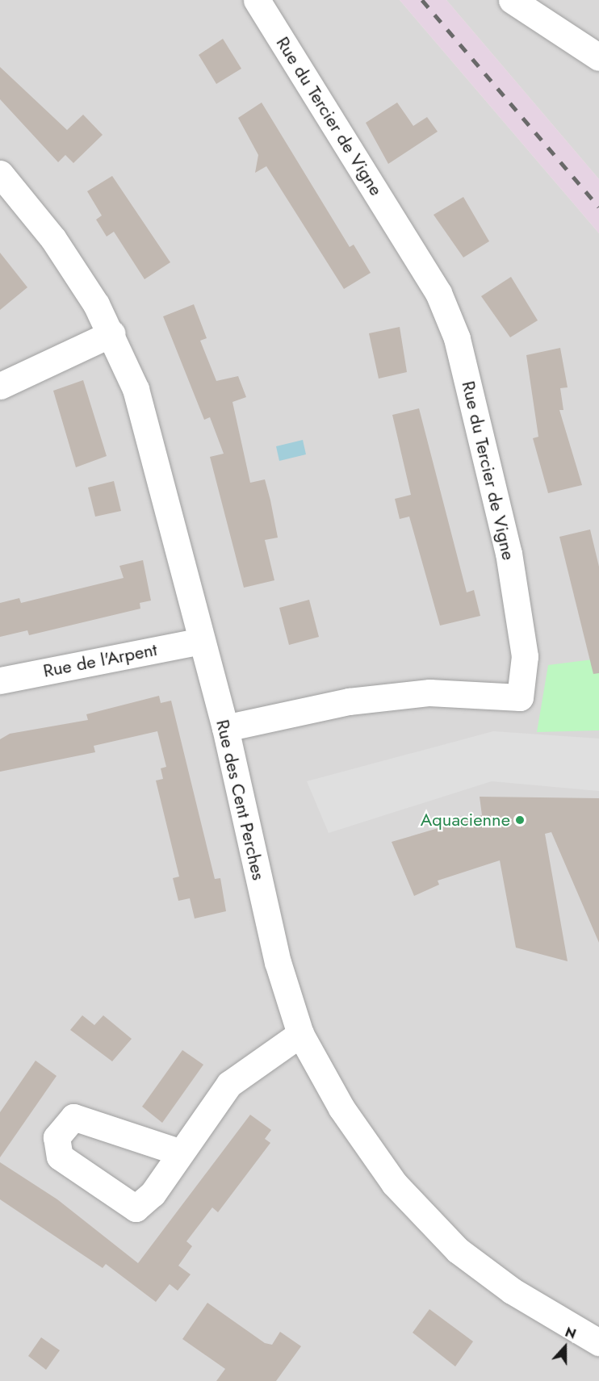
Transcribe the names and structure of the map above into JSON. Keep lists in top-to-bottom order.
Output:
{
  "streets": {
    "street": ["Rue du Tercier de Vigne", "Rue de l'Arpent", "Rue des Cent Perches"]
  },
  "crossings": [
    ["Rue du Tercier de Vigne", "Rue des Cent Perches"],
    ["Rue de l'Arpent", "Rue des Cent Perches"]
  ],
  "places": ["Aquacienne"],
  "north": "top"
}
